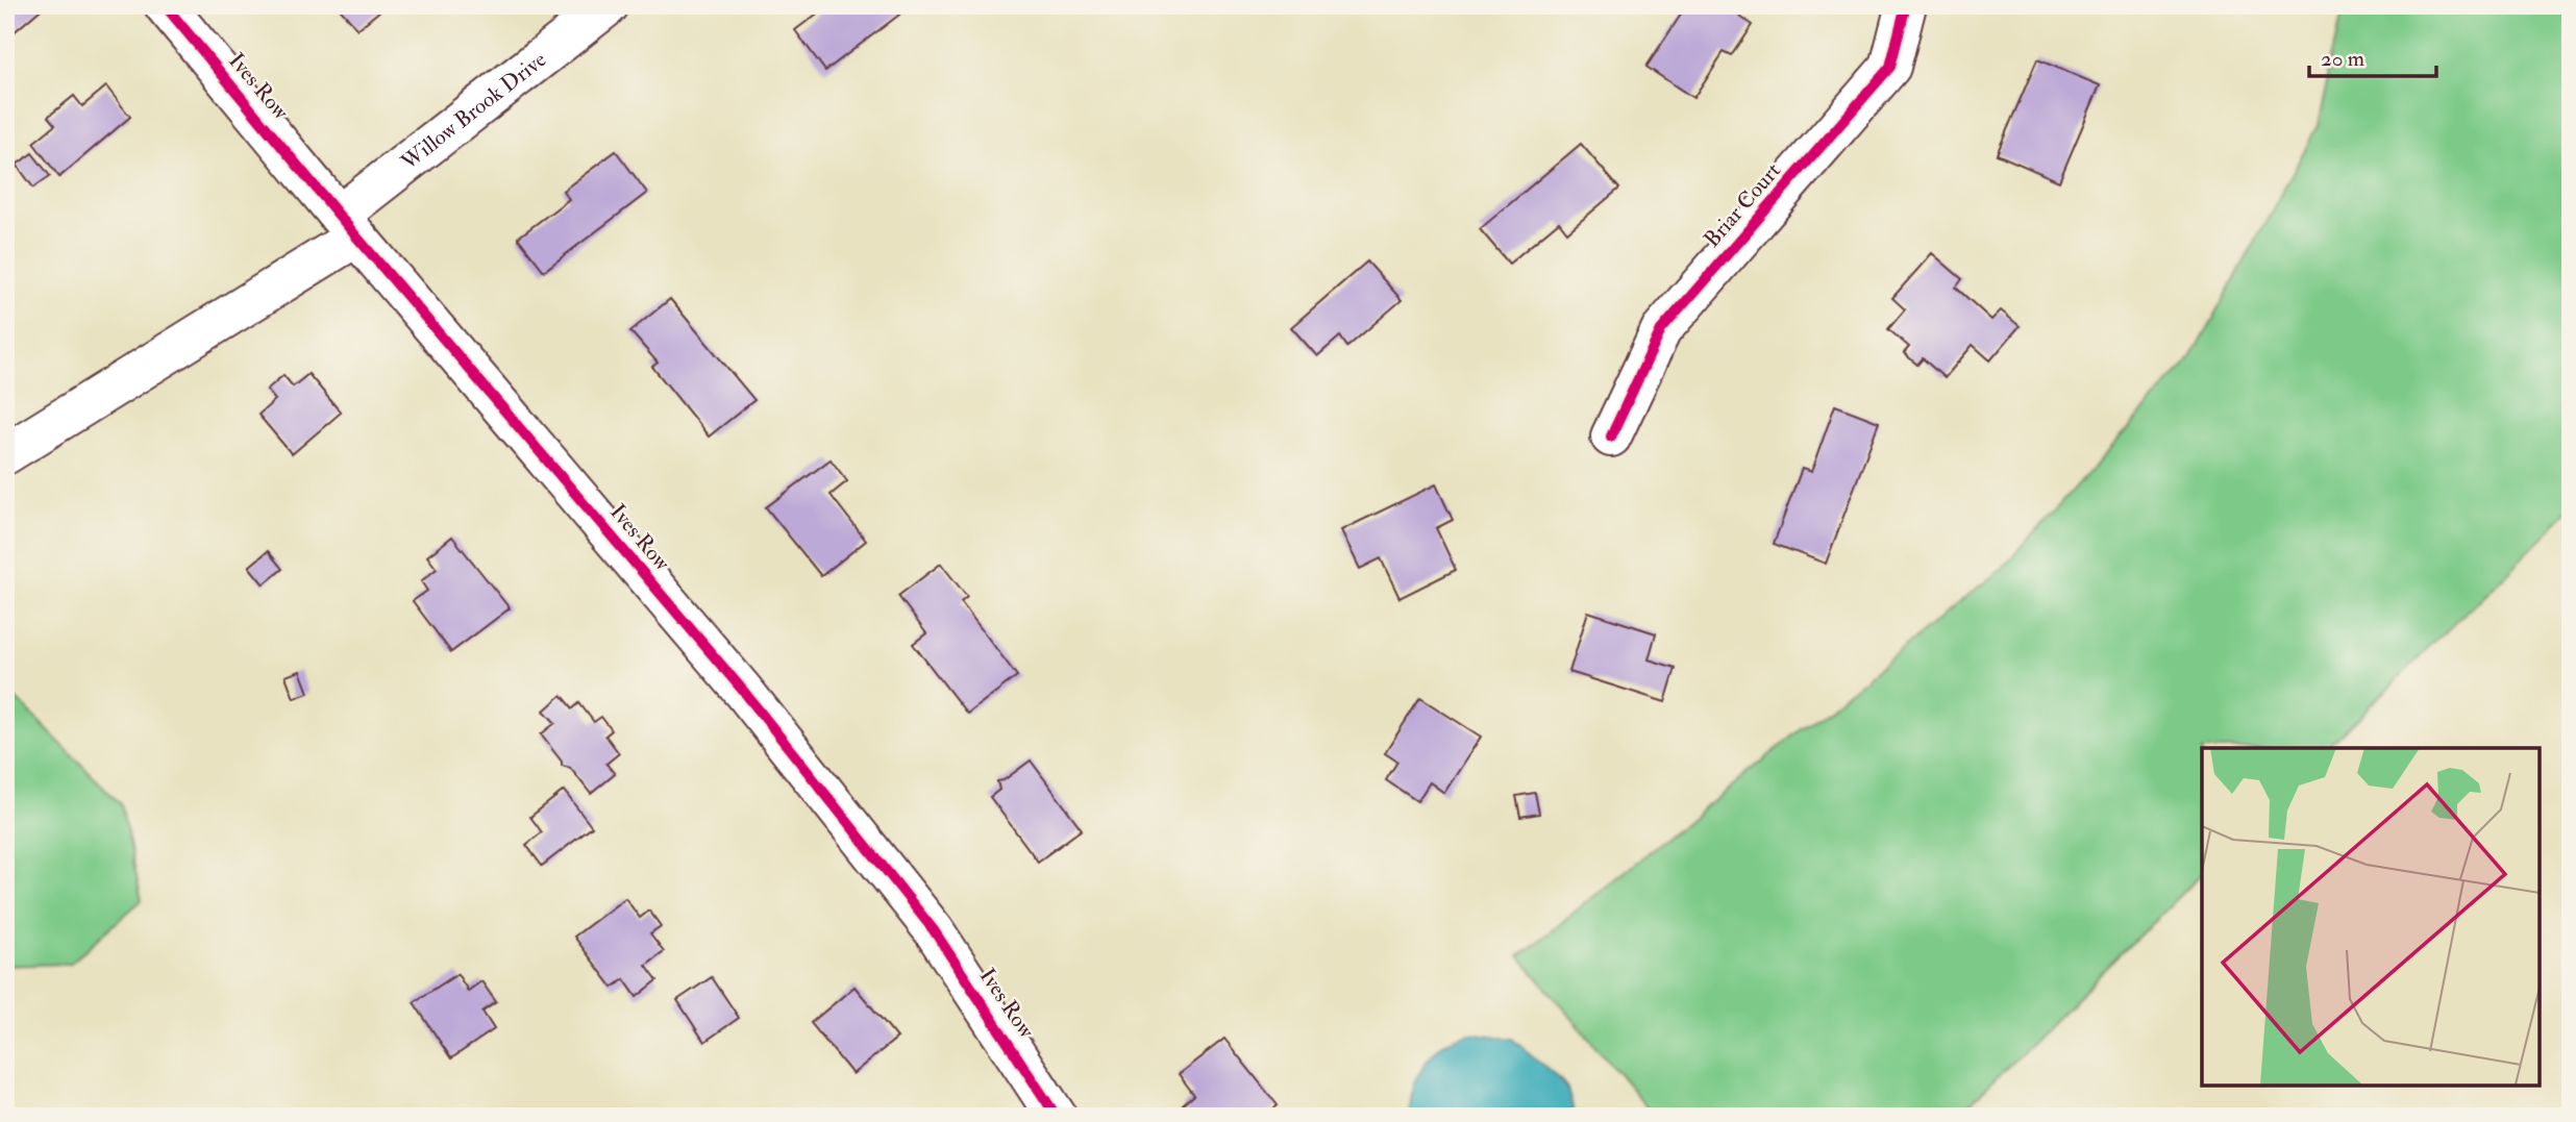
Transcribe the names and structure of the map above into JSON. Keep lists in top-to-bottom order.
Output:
{
  "streets": {
    "street": ["Ives Row", "Willow Brook Drive", "Briar Court"]
  },
  "crossings": [
    ["Ives Row", "Willow Brook Drive"]
  ],
  "scale_bar": "20 m"
}
